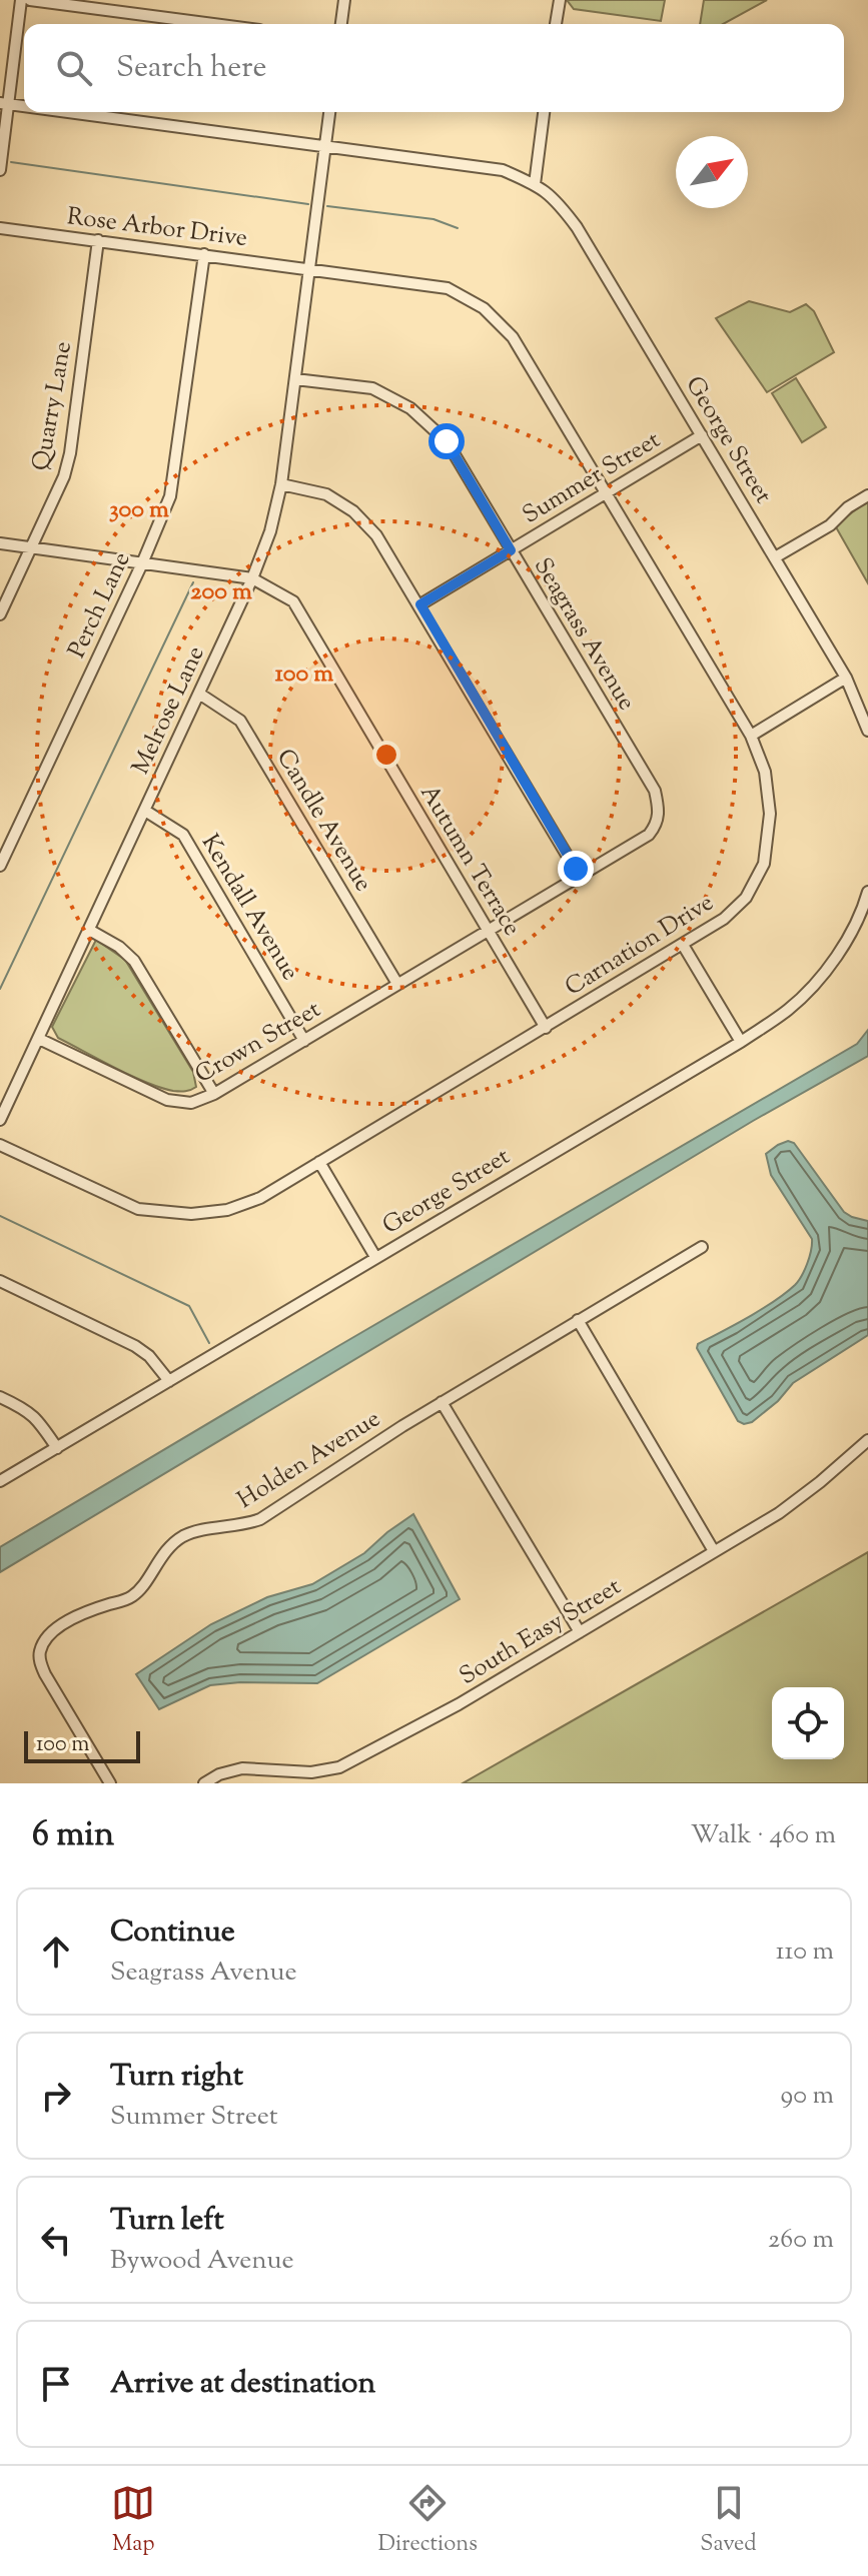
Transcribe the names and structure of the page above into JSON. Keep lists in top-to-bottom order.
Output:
{
  "streets": {
    "street": [
      "Rose Arbor Drive",
      "Quarry Lane",
      "George Street",
      "Summer Street",
      "Perch Lane",
      "Seagrass Avenue",
      "Melrose Lane",
      "Candle Avenue",
      "Autumn Terrace",
      "Kendall Avenue",
      "Carnation Drive",
      "Crown Street",
      "Holden Avenue",
      "South Easy Street"
    ]
  },
  "crossings": [
    ["Rose Arbor Drive", "Quarry Lane"],
    ["Rose Arbor Drive", "Perch Lane"],
    ["Rose Arbor Drive", "Melrose Lane"],
    ["Rose Arbor Drive", "Carnation Drive"],
    ["Quarry Lane", "Autumn Terrace"],
    ["George Street", "Summer Street"],
    ["Summer Street", "Seagrass Avenue"],
    ["Summer Street", "Carnation Drive"],
    ["Perch Lane", "Autumn Terrace"],
    ["Seagrass Avenue", "Melrose Lane"],
    ["Seagrass Avenue", "Autumn Terrace"],
    ["Seagrass Avenue", "Crown Street"],
    ["Melrose Lane", "Candle Avenue"],
    ["Melrose Lane", "Autumn Terrace"],
    ["Melrose Lane", "Kendall Avenue"],
    ["Melrose Lane", "Carnation Drive"],
    ["Melrose Lane", "Crown Street"],
    ["Candle Avenue", "Crown Street"],
    ["Autumn Terrace", "Carnation Drive"],
    ["Autumn Terrace", "Crown Street"],
    ["Kendall Avenue", "Crown Street"]
  ],
  "scale_bar": "100 m",
  "north": "top right",
  "page": {
    "search": "Search here",
    "scale": "100 m",
    "heading": ["6 min", "Walk · 460 m"],
    "list": [
      ["Continue", "Seagrass Avenue", "110 m"],
      ["Turn right", "Summer Street", "90 m"],
      ["Turn left", "Bywood Avenue", "260 m"],
      "Arrive at destination"
    ],
    "nav": ["Map", "Directions", "Saved"]
  },
  "rings": ["300 m", "200 m", "100 m"]
}
